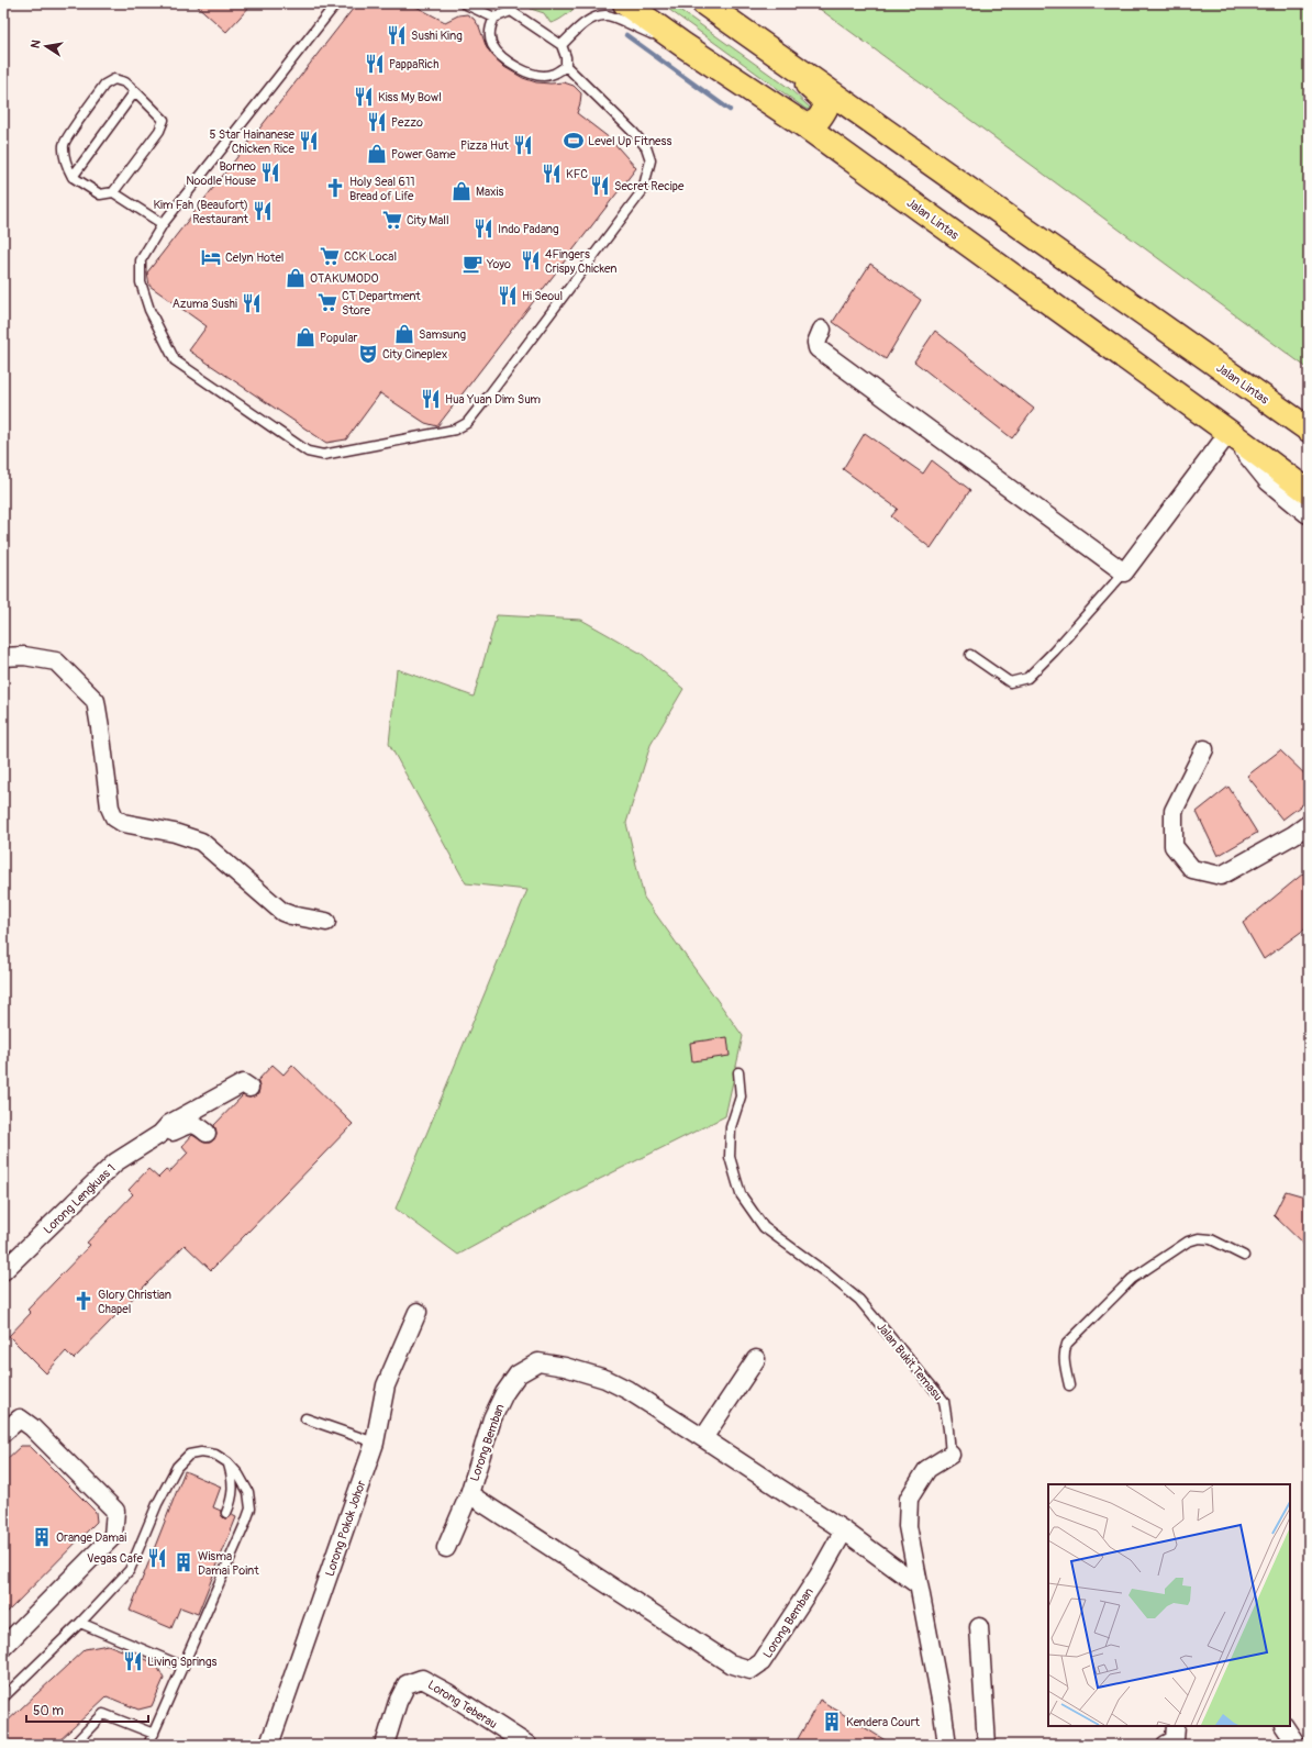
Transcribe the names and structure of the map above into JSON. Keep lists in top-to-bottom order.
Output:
{
  "streets": {
    "highway": ["Jalan Lintas"],
    "street": [
      "Lorong Lengkuas 1",
      "Jalan Bukit Temasu",
      "Lorong Bemban",
      "Lorong Pokok Johor",
      "Lorong Teberau"
    ]
  },
  "crossings": [
    ["Jalan Bukit Temasu", "Lorong Bemban"]
  ],
  "places": {
    "restaurant": [
      "Sushi King",
      "PappaRich",
      "Kiss My Bowl",
      "Pezzo",
      "5 Star Hainanese Chicken Rice",
      "Pizza Hut",
      "Borneo Noodle House",
      "KFC",
      "Secret Recipe",
      "Kim Fah (Beaufort) Restaurant",
      "Indo Padang",
      "4Fingers Crispy Chicken",
      "Hi Seoul",
      "Azuma Sushi",
      "Hua Yuan Dim Sum",
      "Vegas Cafe",
      "Living Springs"
    ],
    "sports": ["Level Up Fitness"],
    "shop": [
      "Power Game",
      "Maxis",
      "OTAKUMODO",
      "Samsung",
      "Popular"
    ],
    "church": ["Holy Seal 611 Bread of Life", "Glory Christian Chapel"],
    "supermarket": ["City Mall", "CCK Local", "CT Department Store"],
    "hotel": ["Celyn Hotel"],
    "cafe": ["Yoyo"],
    "theatre": ["City Cineplex"],
    "building": ["Orange Damai", "Wisma Damai Point", "Kendera Court"]
  },
  "scale_bar": "50 m",
  "north": "left"
}
